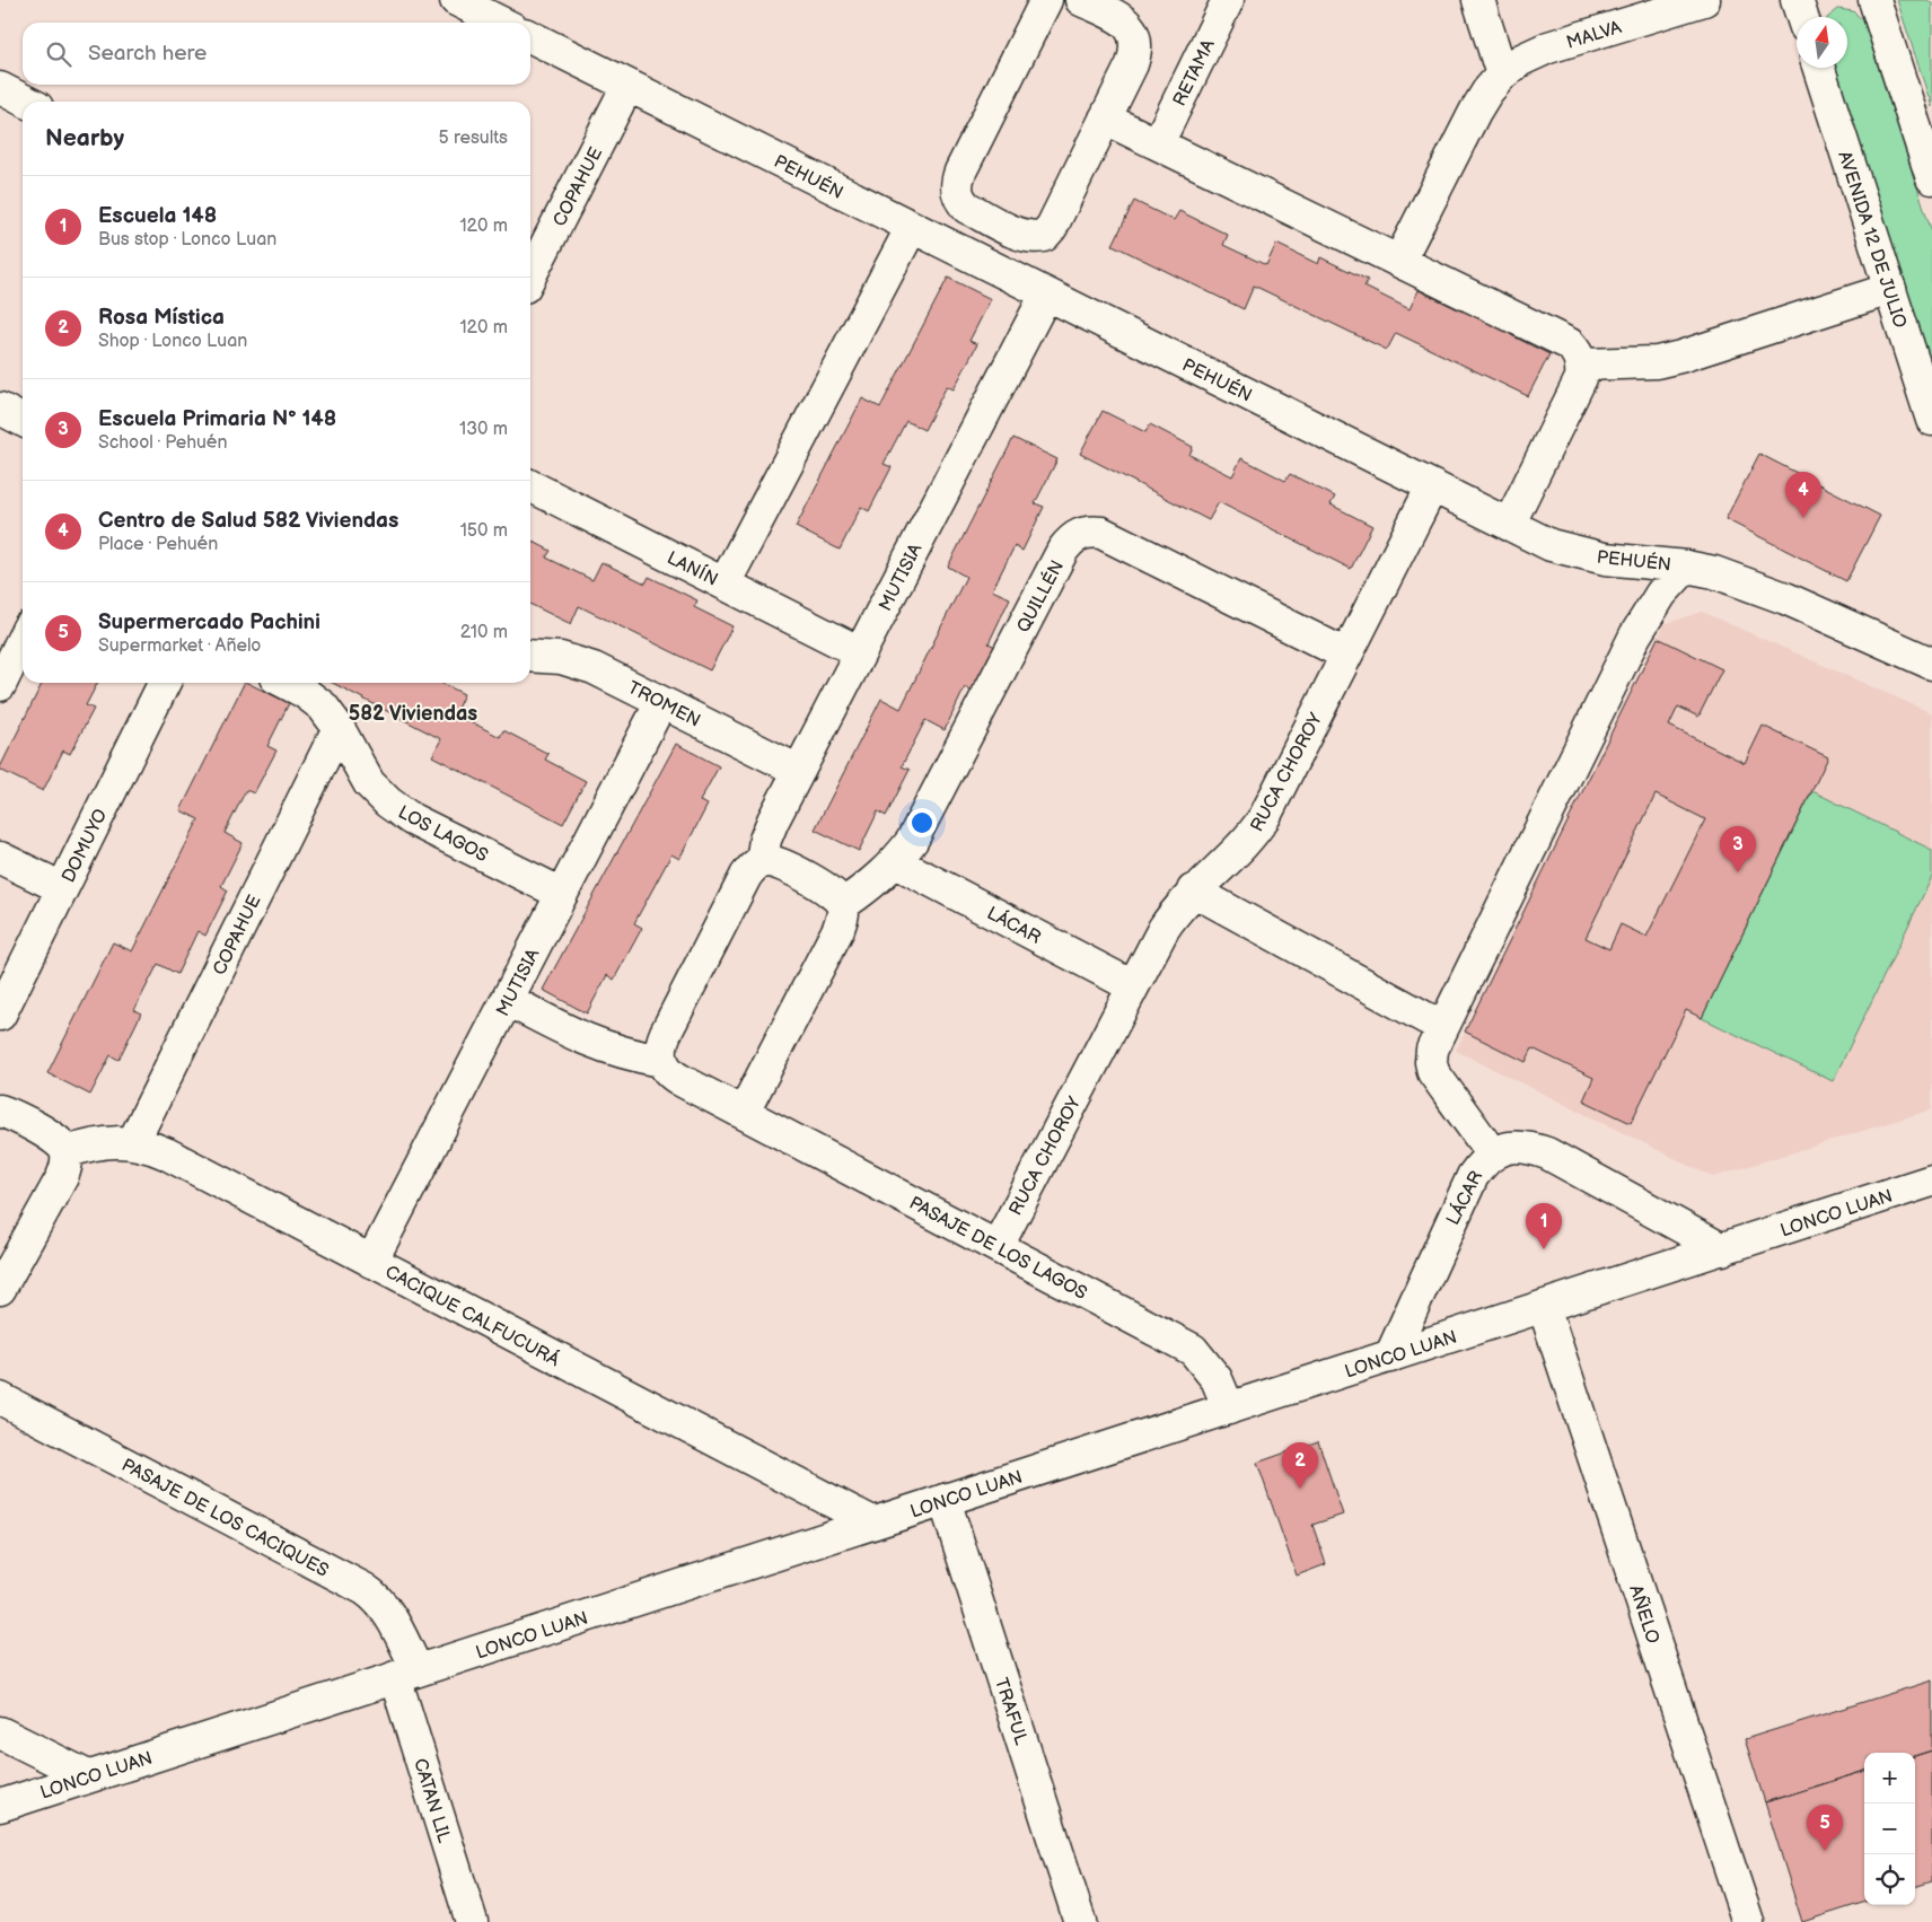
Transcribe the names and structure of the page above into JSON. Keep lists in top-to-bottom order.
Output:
{
  "streets": {
    "street": [
      "MALVA",
      "RETAMA",
      "PEHUÉN",
      "COPAHUE",
      "AVENIDA 12 DE JULIO",
      "LANÍN",
      "MUTISIA",
      "QUILLÉN",
      "TROMEN",
      "RUCA CHOROY",
      "LOS LAGOS",
      "DOMUYO",
      "LÁCAR",
      "LONCO LUAN",
      "PASAJE DE LOS LAGOS",
      "CACIQUE CALFUCURÁ",
      "PASAJE DE LOS CACIQUES",
      "AÑELO",
      "TRAFUL",
      "CATAN LIL"
    ]
  },
  "crossings": [
    ["PEHUÉN", "COPAHUE"],
    ["PEHUÉN", "MUTISIA"],
    ["PEHUÉN", "RUCA CHOROY"],
    ["COPAHUE", "LOS LAGOS"],
    ["COPAHUE", "CACIQUE CALFUCURÁ"],
    ["LANÍN", "MUTISIA"],
    ["MUTISIA", "TROMEN"],
    ["MUTISIA", "LOS LAGOS"],
    ["MUTISIA", "CACIQUE CALFUCURÁ"],
    ["QUILLÉN", "RUCA CHOROY"],
    ["QUILLÉN", "LÁCAR"],
    ["RUCA CHOROY", "LÁCAR"],
    ["RUCA CHOROY", "PASAJE DE LOS LAGOS"],
    ["LÁCAR", "LONCO LUAN"],
    ["LONCO LUAN", "PASAJE DE LOS LAGOS"],
    ["LONCO LUAN", "CACIQUE CALFUCURÁ"],
    ["LONCO LUAN", "PASAJE DE LOS CACIQUES"],
    ["LONCO LUAN", "AÑELO"],
    ["LONCO LUAN", "TRAFUL"],
    ["LONCO LUAN", "CATAN LIL"],
    ["PASAJE DE LOS CACIQUES", "CATAN LIL"]
  ],
  "districts": ["582 Viviendas"],
  "north": "top",
  "page": {
    "search": "Search here",
    "heading": ["Nearby", "5 results"],
    "list": [
      {
        "mark": "1",
        "name": "Escuela 148",
        "note": "Bus stop · Lonco Luan",
        "value": "120 m"
      },
      {
        "mark": "2",
        "name": "Rosa Mística",
        "note": "Shop · Lonco Luan",
        "value": "120 m"
      },
      {
        "mark": "3",
        "name": "Escuela Primaria N° 148",
        "note": "School · Pehuén",
        "value": "130 m"
      },
      {
        "mark": "4",
        "name": "Centro de Salud 582 Viviendas",
        "note": "Place · Pehuén",
        "value": "150 m"
      },
      {
        "mark": "5",
        "name": "Supermercado Pachini",
        "note": "Supermarket · Añelo",
        "value": "210 m"
      }
    ],
    "pins": [
      "4",
      "3",
      "1",
      "2",
      "5"
    ],
    "map_buttons": ["+", "−"]
  }
}
